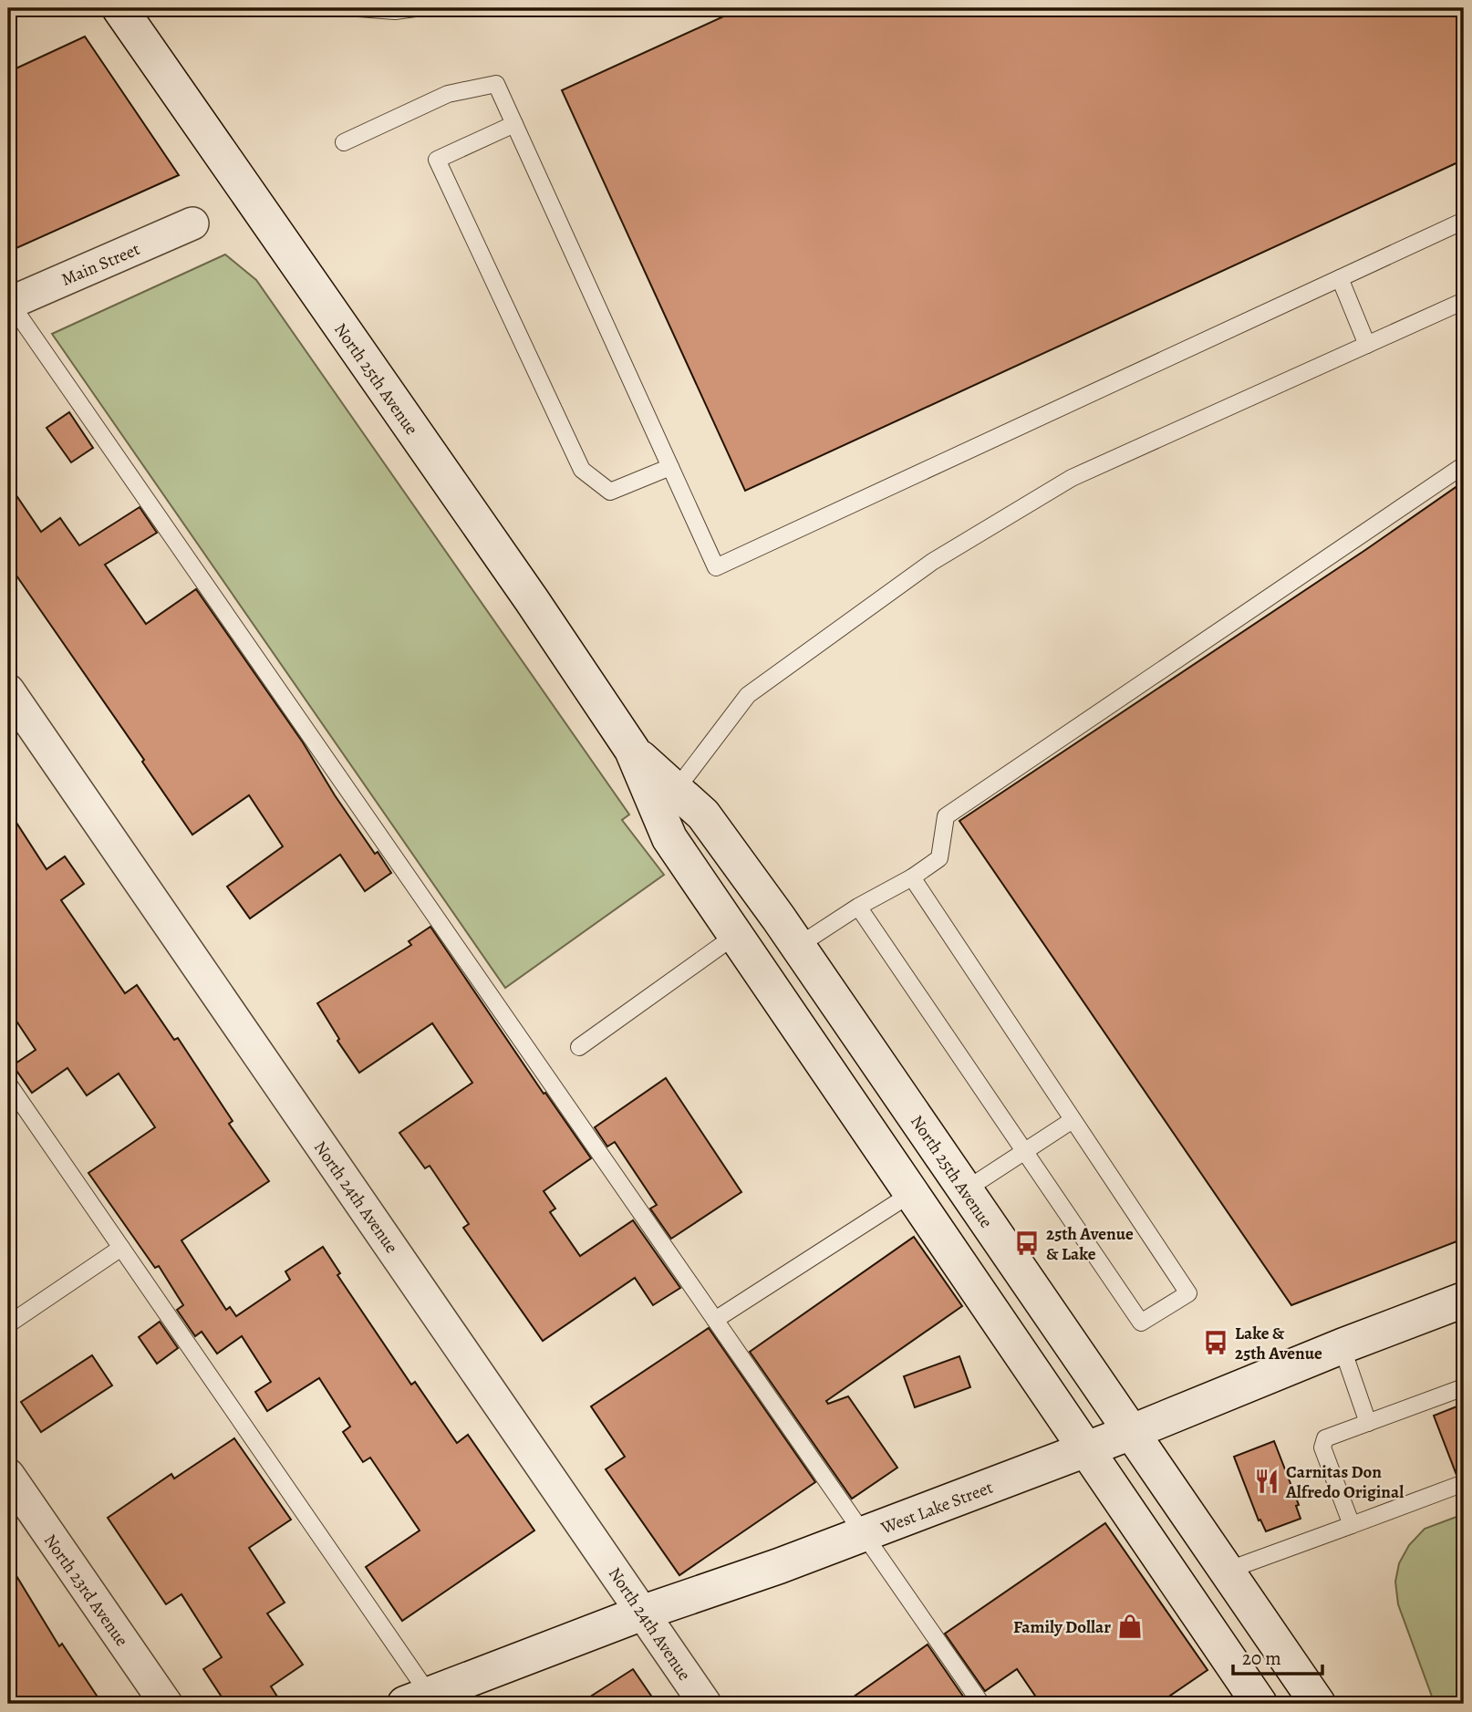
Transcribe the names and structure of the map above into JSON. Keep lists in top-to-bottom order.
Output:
{
  "streets": {
    "main road": ["North 25th Avenue", "West Lake Street"],
    "street": ["Main Street", "North 24th Avenue", "North 23rd Avenue"]
  },
  "crossings": [
    ["North 25th Avenue", "West Lake Street"],
    ["North 24th Avenue", "West Lake Street"]
  ],
  "places": {
    "bus stop": ["25th Avenue & Lake", "Lake & 25th Avenue"],
    "restaurant": ["Carnitas Don Alfredo Original"],
    "shop": ["Family Dollar"]
  },
  "scale_bar": "20 m"
}
